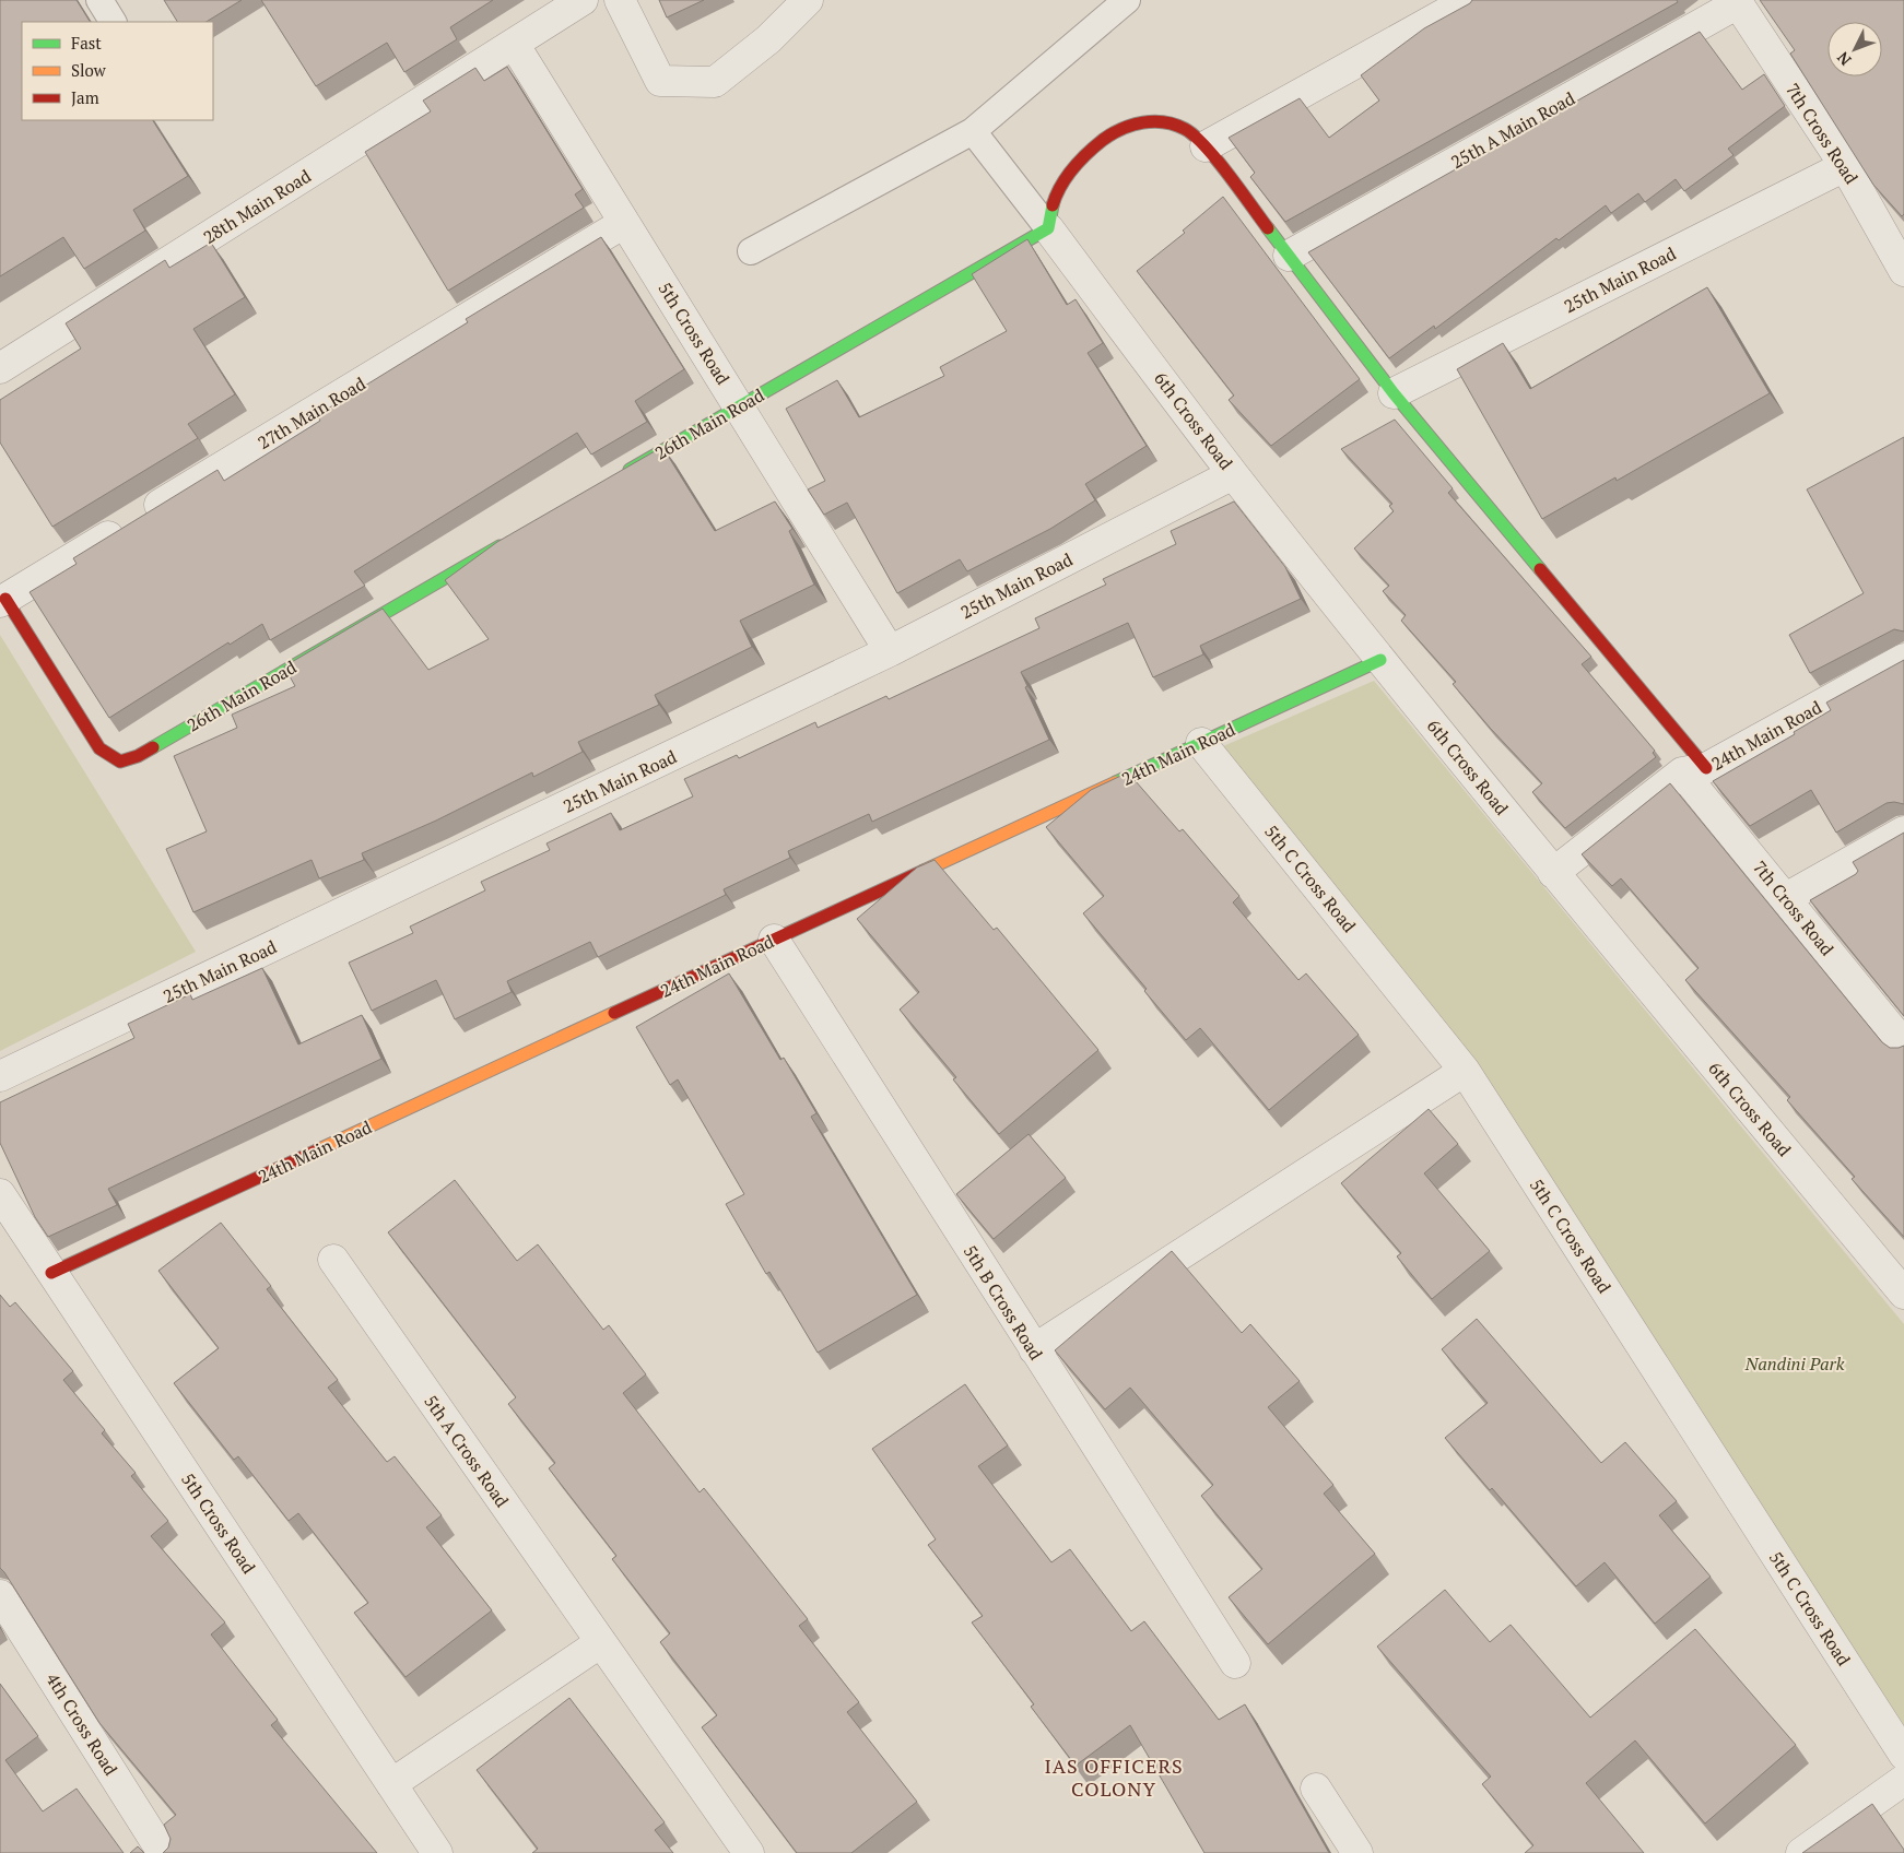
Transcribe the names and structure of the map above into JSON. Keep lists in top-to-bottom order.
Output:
{
  "streets": {
    "street": [
      "25th A Main Road",
      "7th Cross Road",
      "28th Main Road",
      "25th Main Road",
      "5th Cross Road",
      "27th Main Road",
      "6th Cross Road",
      "26th Main Road",
      "24th Main Road",
      "5th C Cross Road",
      "5th B Cross Road",
      "5th A Cross Road",
      "4th Cross Road"
    ]
  },
  "crossings": [
    ["25th A Main Road", "7th Cross Road"],
    ["7th Cross Road", "25th Main Road"],
    ["7th Cross Road", "24th Main Road"],
    ["28th Main Road", "5th Cross Road"],
    ["25th Main Road", "5th Cross Road"],
    ["25th Main Road", "6th Cross Road"],
    ["5th Cross Road", "27th Main Road"],
    ["5th Cross Road", "26th Main Road"],
    ["5th Cross Road", "24th Main Road"],
    ["27th Main Road", "26th Main Road"],
    ["6th Cross Road", "26th Main Road"],
    ["6th Cross Road", "24th Main Road"],
    ["24th Main Road", "5th C Cross Road"],
    ["24th Main Road", "5th B Cross Road"]
  ],
  "districts": ["IAS OFFICERS COLONY"],
  "parks": ["Nandini Park"],
  "legend": ["Fast", "Slow", "Jam"],
  "north": "bottom left"
}
